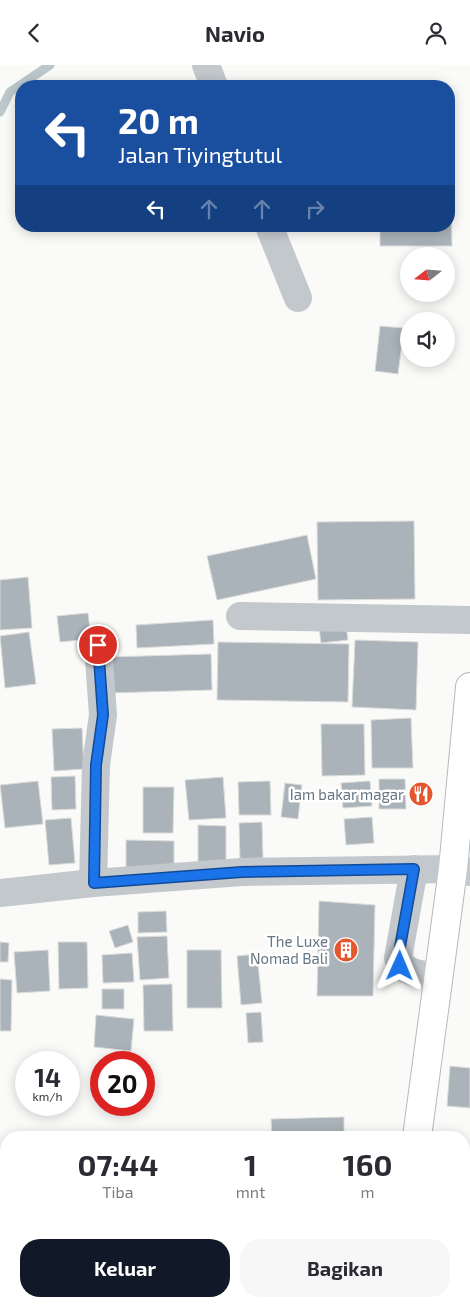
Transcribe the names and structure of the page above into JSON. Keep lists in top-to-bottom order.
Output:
{
  "places": {
    "restaurant": ["Iam bakar magar"],
    "building": ["The Luxe Nomad Bali"]
  },
  "north": "left",
  "page": {
    "header": "Navio",
    "turn": ["20 m", "Jalan Tiyingtutul"],
    "speed": "14 km/h",
    "limit": "20",
    "eta": [
      "07:44",
      "Tiba",
      "1",
      "mnt",
      "160",
      "m"
    ],
    "buttons": ["Keluar", "Bagikan"]
  }
}
